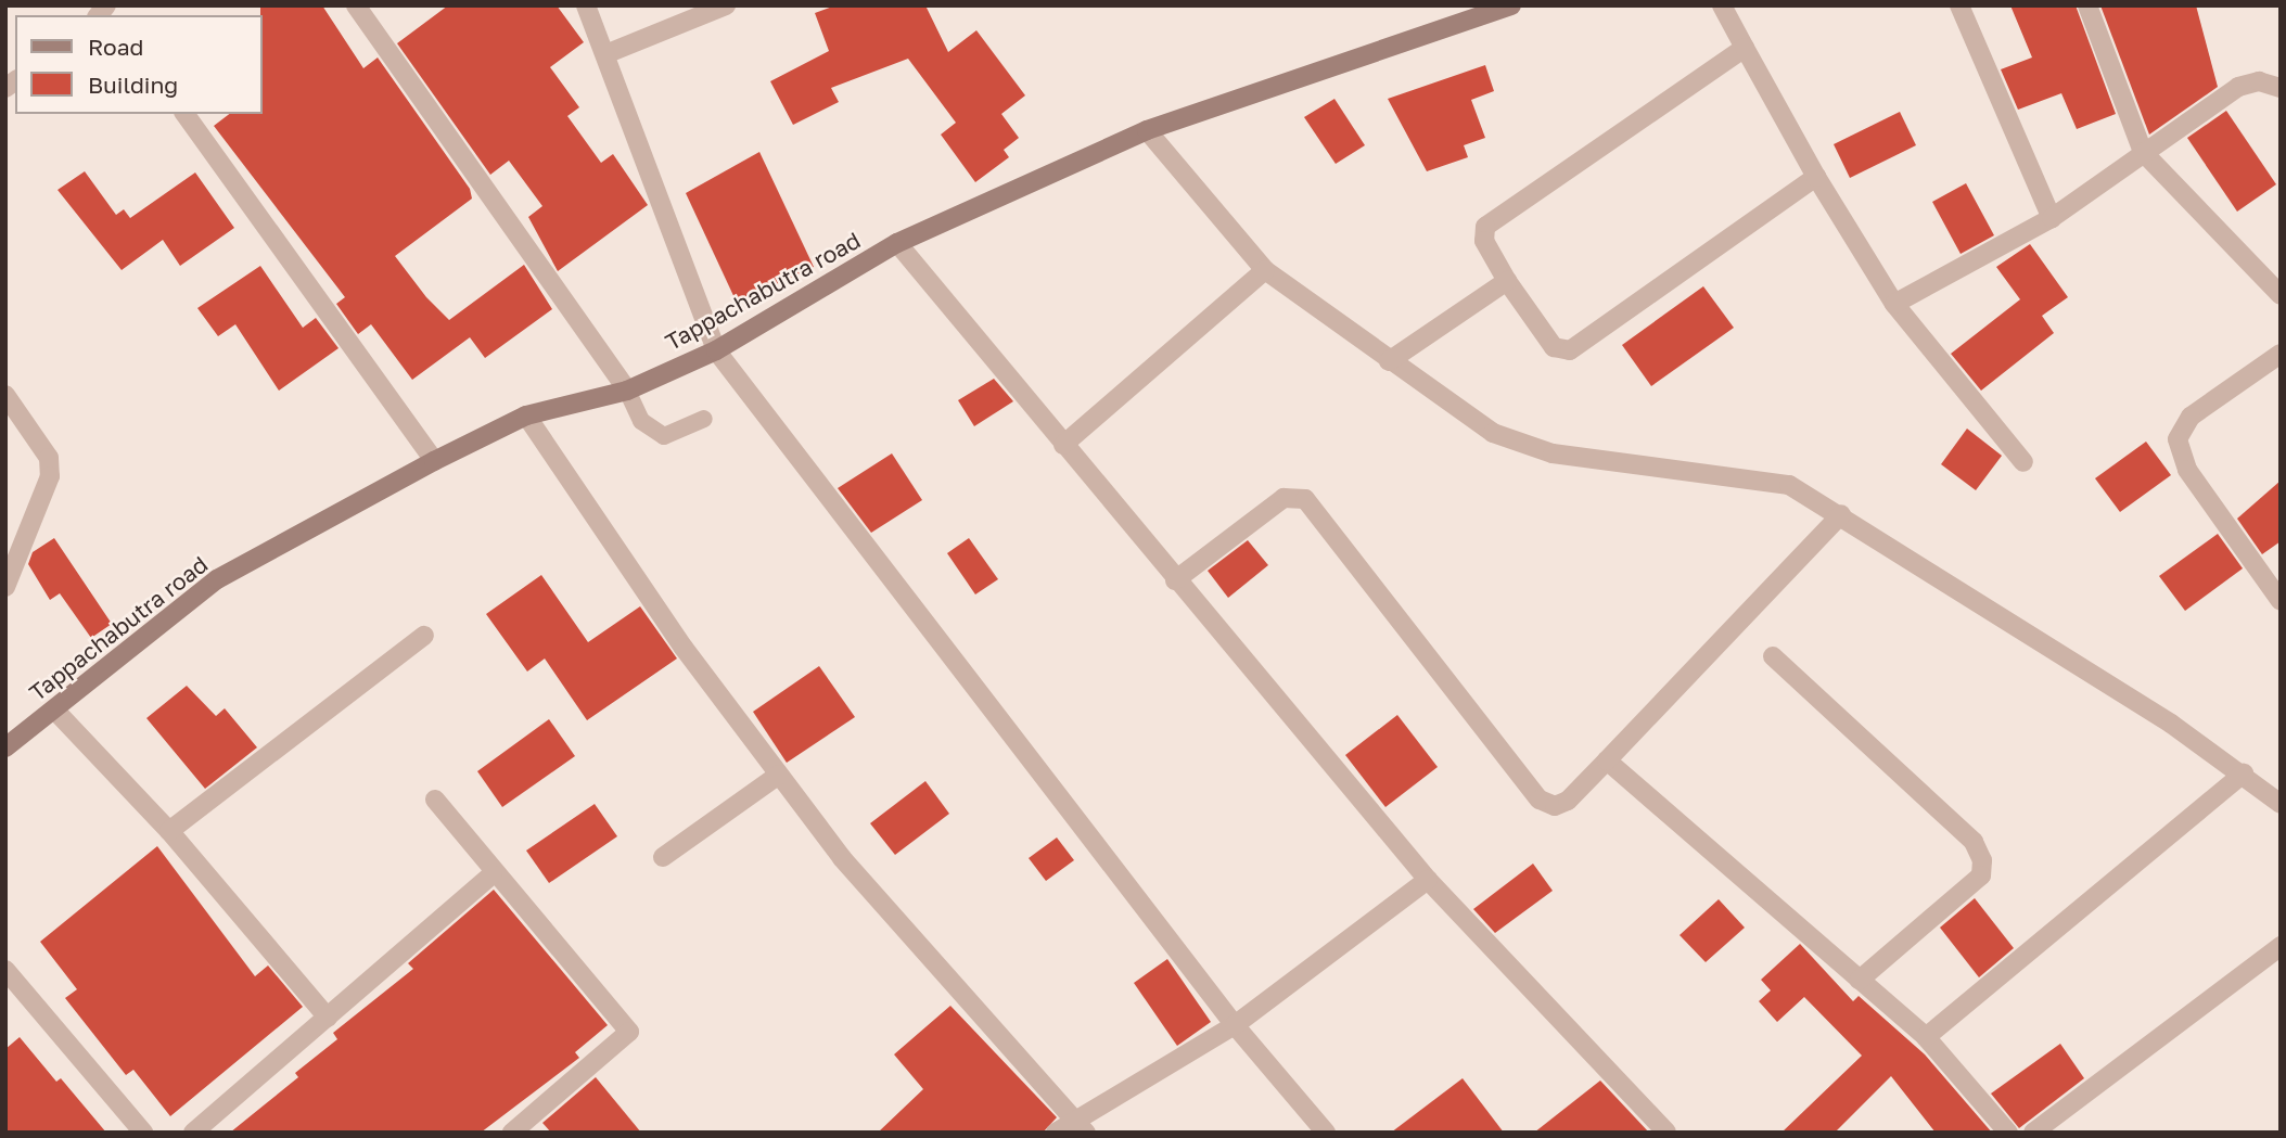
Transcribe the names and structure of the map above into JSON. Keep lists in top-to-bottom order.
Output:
{
  "streets": {
    "main road": ["Tappachabutra road"]
  },
  "legend": ["Road", "Building"]
}
